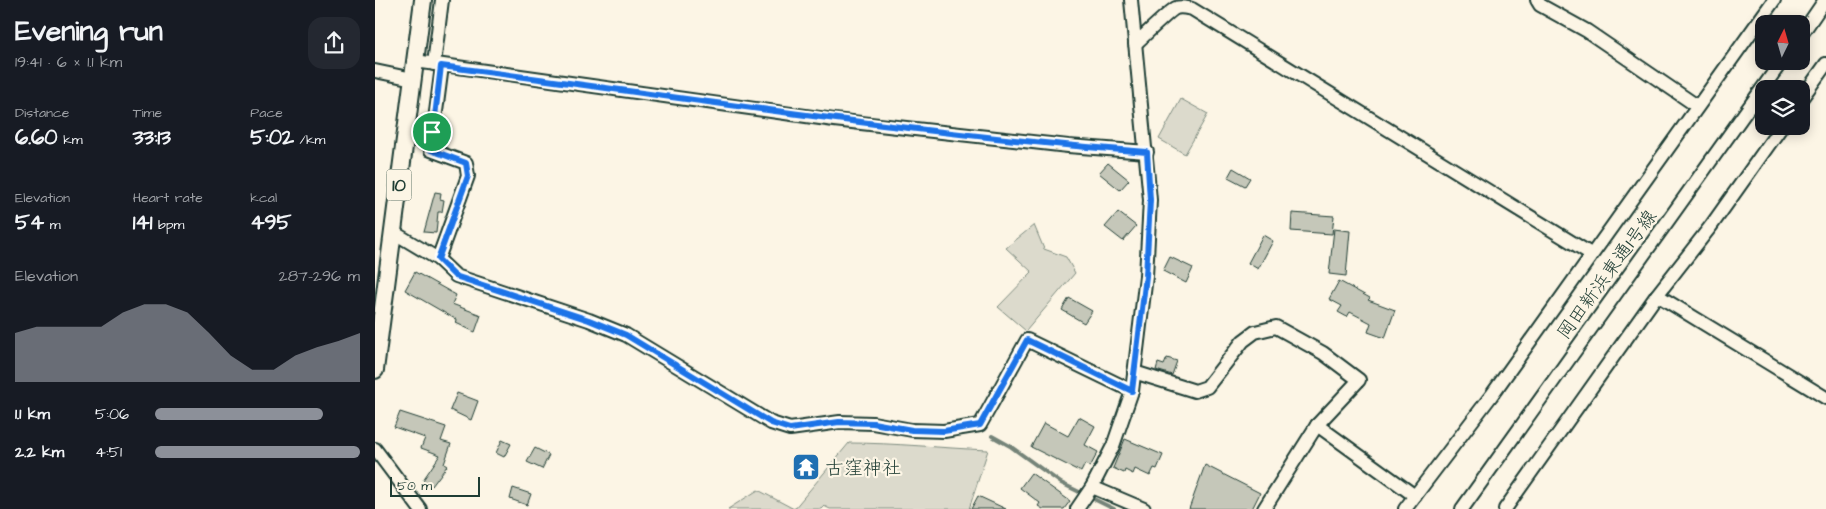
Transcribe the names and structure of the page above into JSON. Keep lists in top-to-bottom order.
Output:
{
  "streets": {
    "main road": ["10"],
    "street": ["岡田新浜東通1号線"]
  },
  "places": {
    "temple": ["古窪神社"]
  },
  "scale_bar": "50 m",
  "north": "top",
  "page": {
    "heading": ["Evening run", "19:41 · 6 × 1.1 km"],
    "stats": [
      ["Distance", "6.60 km"],
      ["Time", "33:13"],
      ["Pace", "5:02 /km"],
      ["Elevation", "54 m"],
      ["Heart rate", "141 bpm"],
      ["kcal", "495"]
    ],
    "chart": ["Elevation", "287–296 m"],
    "list": [
      {
        "name": "1.1 km",
        "note": "5:06"
      },
      {
        "name": "2.2 km",
        "note": "4:51"
      }
    ],
    "scale": "50 m"
  }
}
